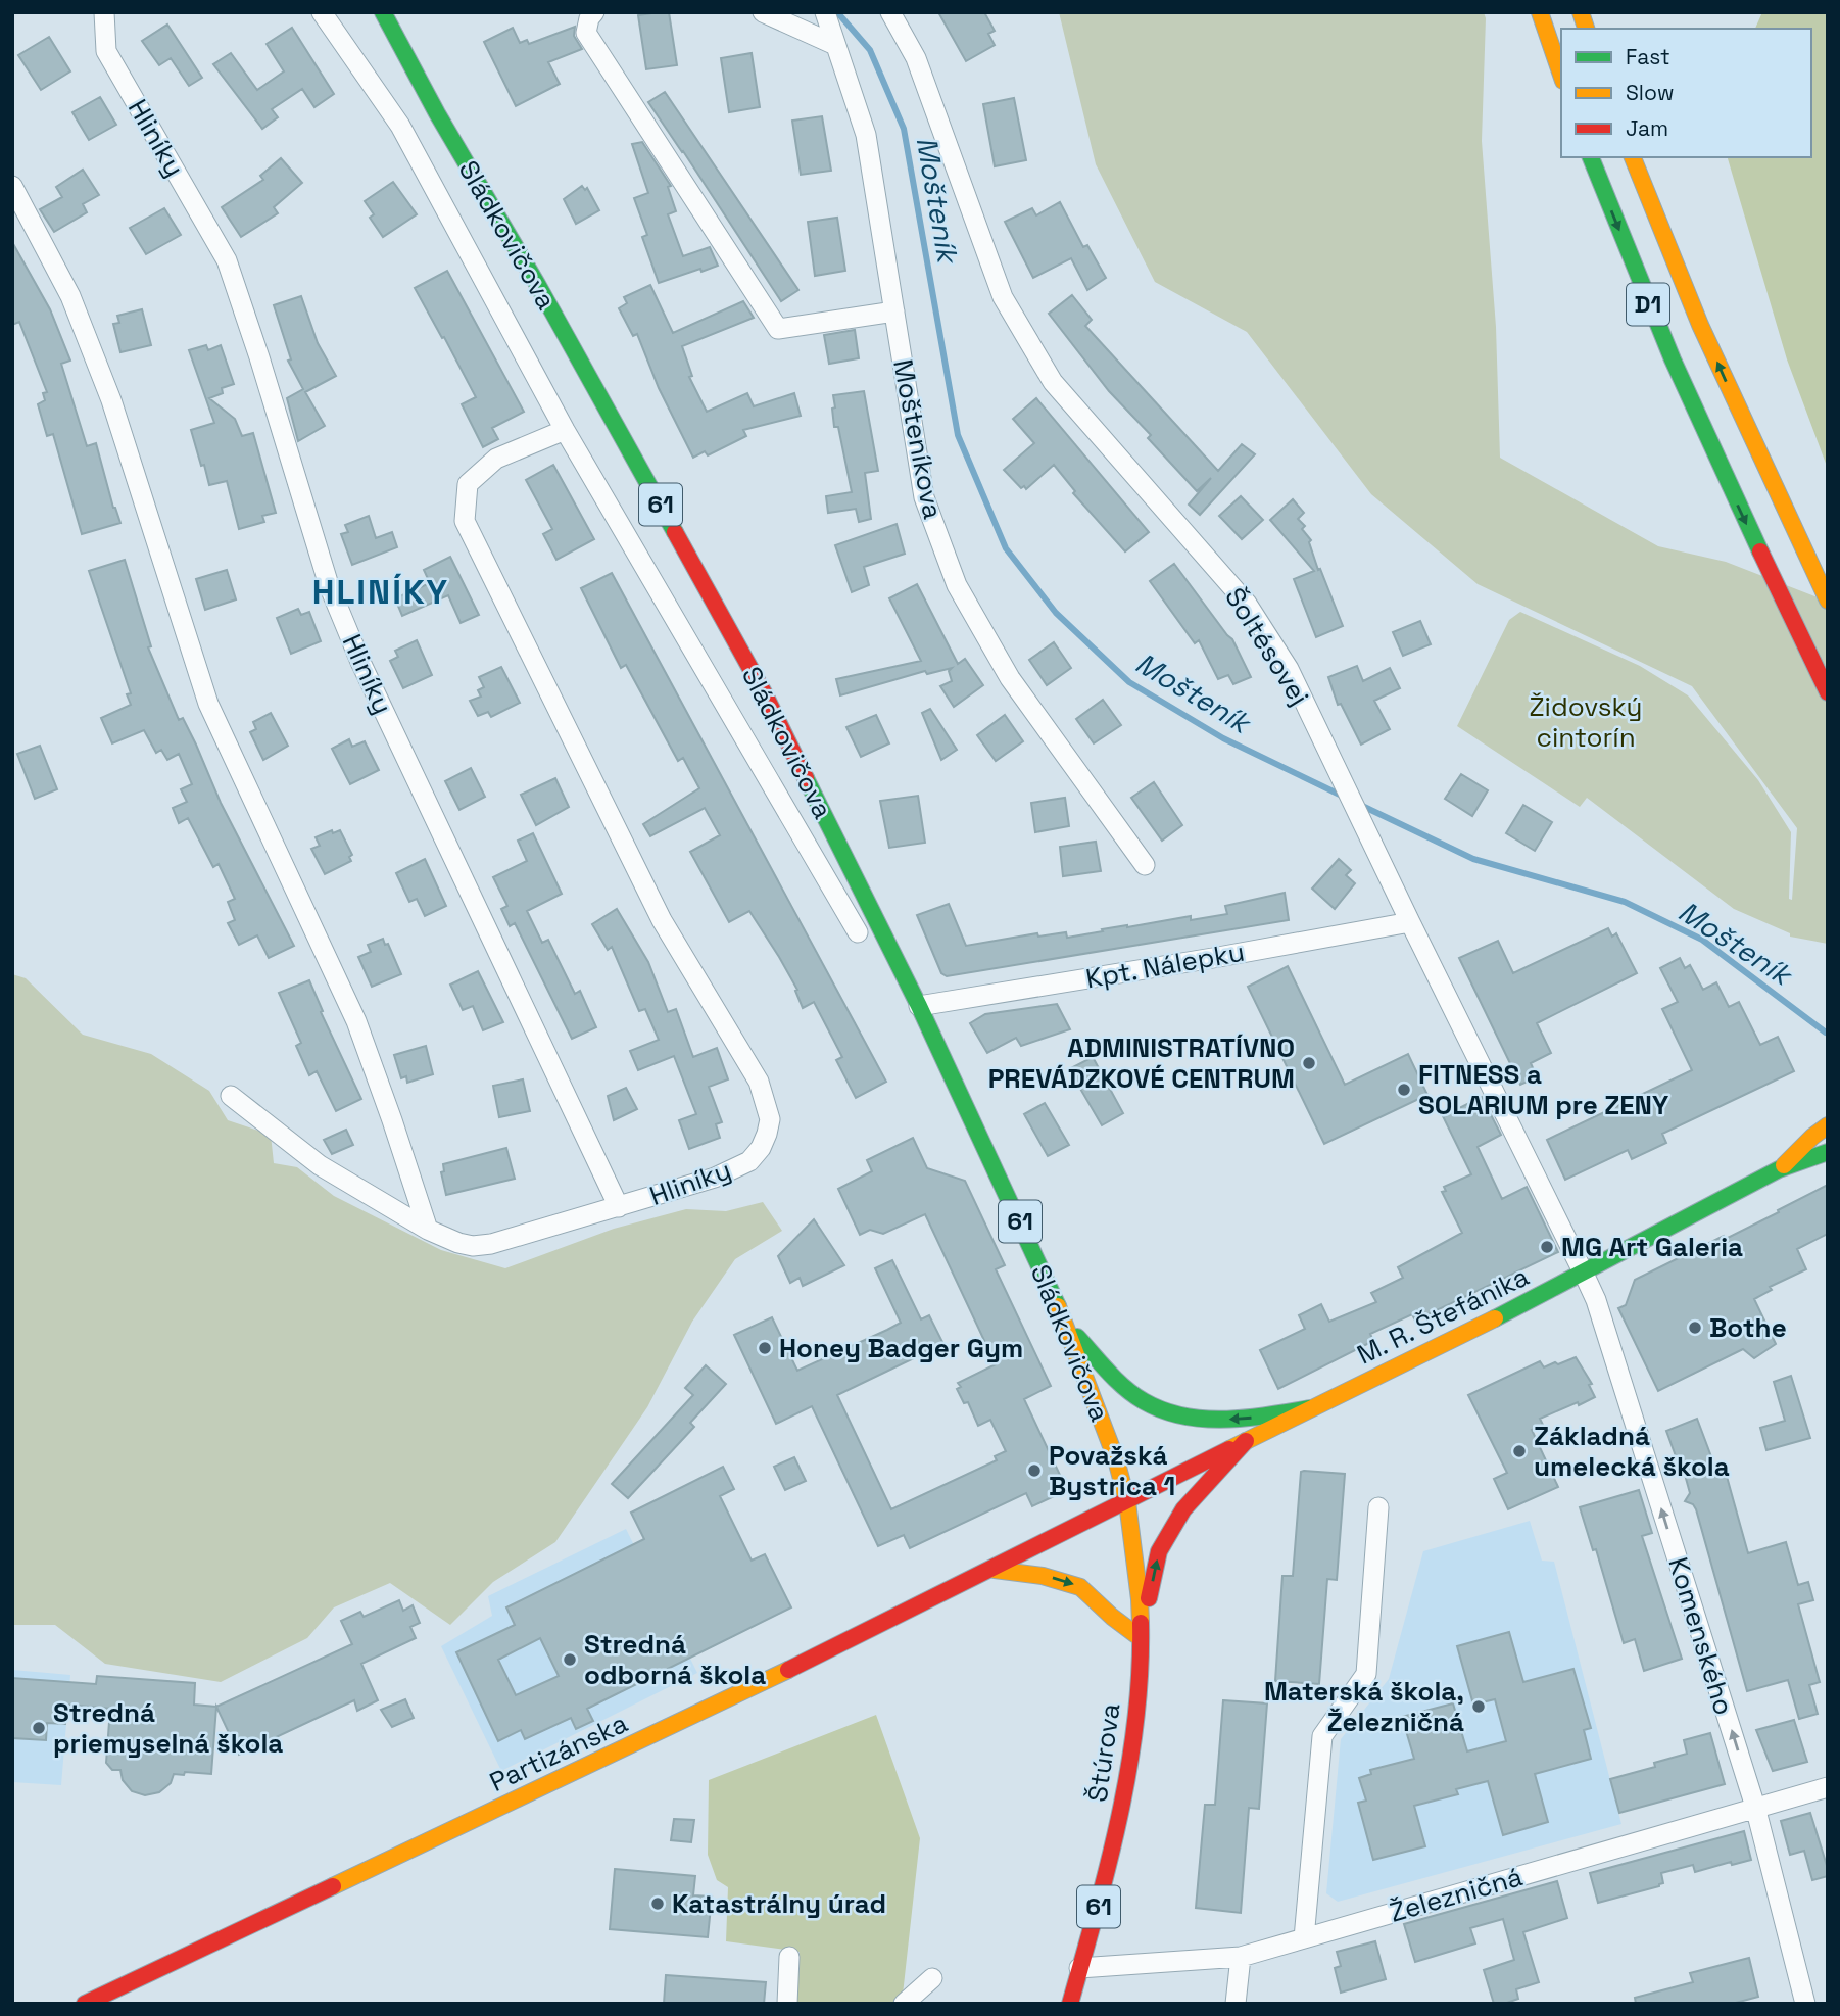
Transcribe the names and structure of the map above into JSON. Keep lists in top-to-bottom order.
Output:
{
  "streets": {
    "main road": [
      "Sládkovičova",
      "D1",
      "61",
      "M. R. Štefánika",
      "Partizánska",
      "Štúrova"
    ],
    "street": [
      "Hliníky",
      "Mošteníkova",
      "Šoltésovej",
      "Kpt. Nálepku",
      "Komenského",
      "Železničná"
    ]
  },
  "crossings": [
    ["Hliníky", "Sládkovičova"],
    ["Sládkovičova", "Kpt. Nálepku"],
    ["Sládkovičova", "M. R. Štefánika"],
    ["Sládkovičova", "Partizánska"],
    ["Sládkovičova", "Štúrova"],
    ["Šoltésovej", "Kpt. Nálepku"],
    ["Šoltésovej", "M. R. Štefánika"],
    ["Šoltésovej", "Komenského"],
    ["M. R. Štefánika", "Komenského"],
    ["M. R. Štefánika", "Partizánska"],
    ["M. R. Štefánika", "Štúrova"],
    ["Komenského", "Železničná"],
    ["Partizánska", "Štúrova"],
    ["Štúrova", "Železničná"]
  ],
  "one_way": ["Komenského"],
  "districts": ["HLINÍKY"],
  "water": ["Mošteník"],
  "parks": ["Židovský cintorín"],
  "places": [
    "ADMINISTRATÍVNO PREVÁDZKOVÉ CENTRUM",
    "FITNESS a SOLARIUM pre ZENY",
    "MG Art Galeria",
    "Bothe",
    "Honey Badger Gym",
    "Základná umelecká škola",
    "Považská Bystrica 1",
    "Stredná odborná škola",
    "Materská škola, Železničná",
    "Stredná priemyselná škola",
    "Katastrálny úrad"
  ],
  "legend": ["Fast", "Slow", "Jam"]
}
